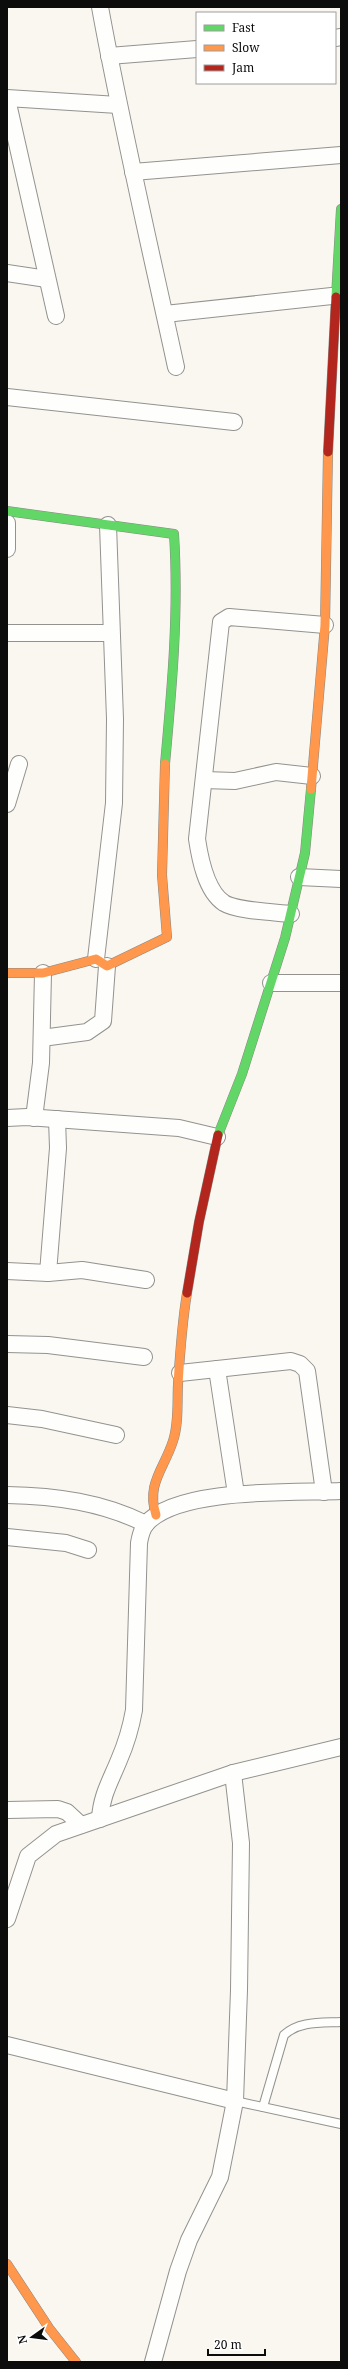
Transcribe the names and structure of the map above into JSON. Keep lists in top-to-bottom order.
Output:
{
  "legend": ["Fast", "Slow", "Jam"],
  "scale_bar": "20 m",
  "north": "left"
}
